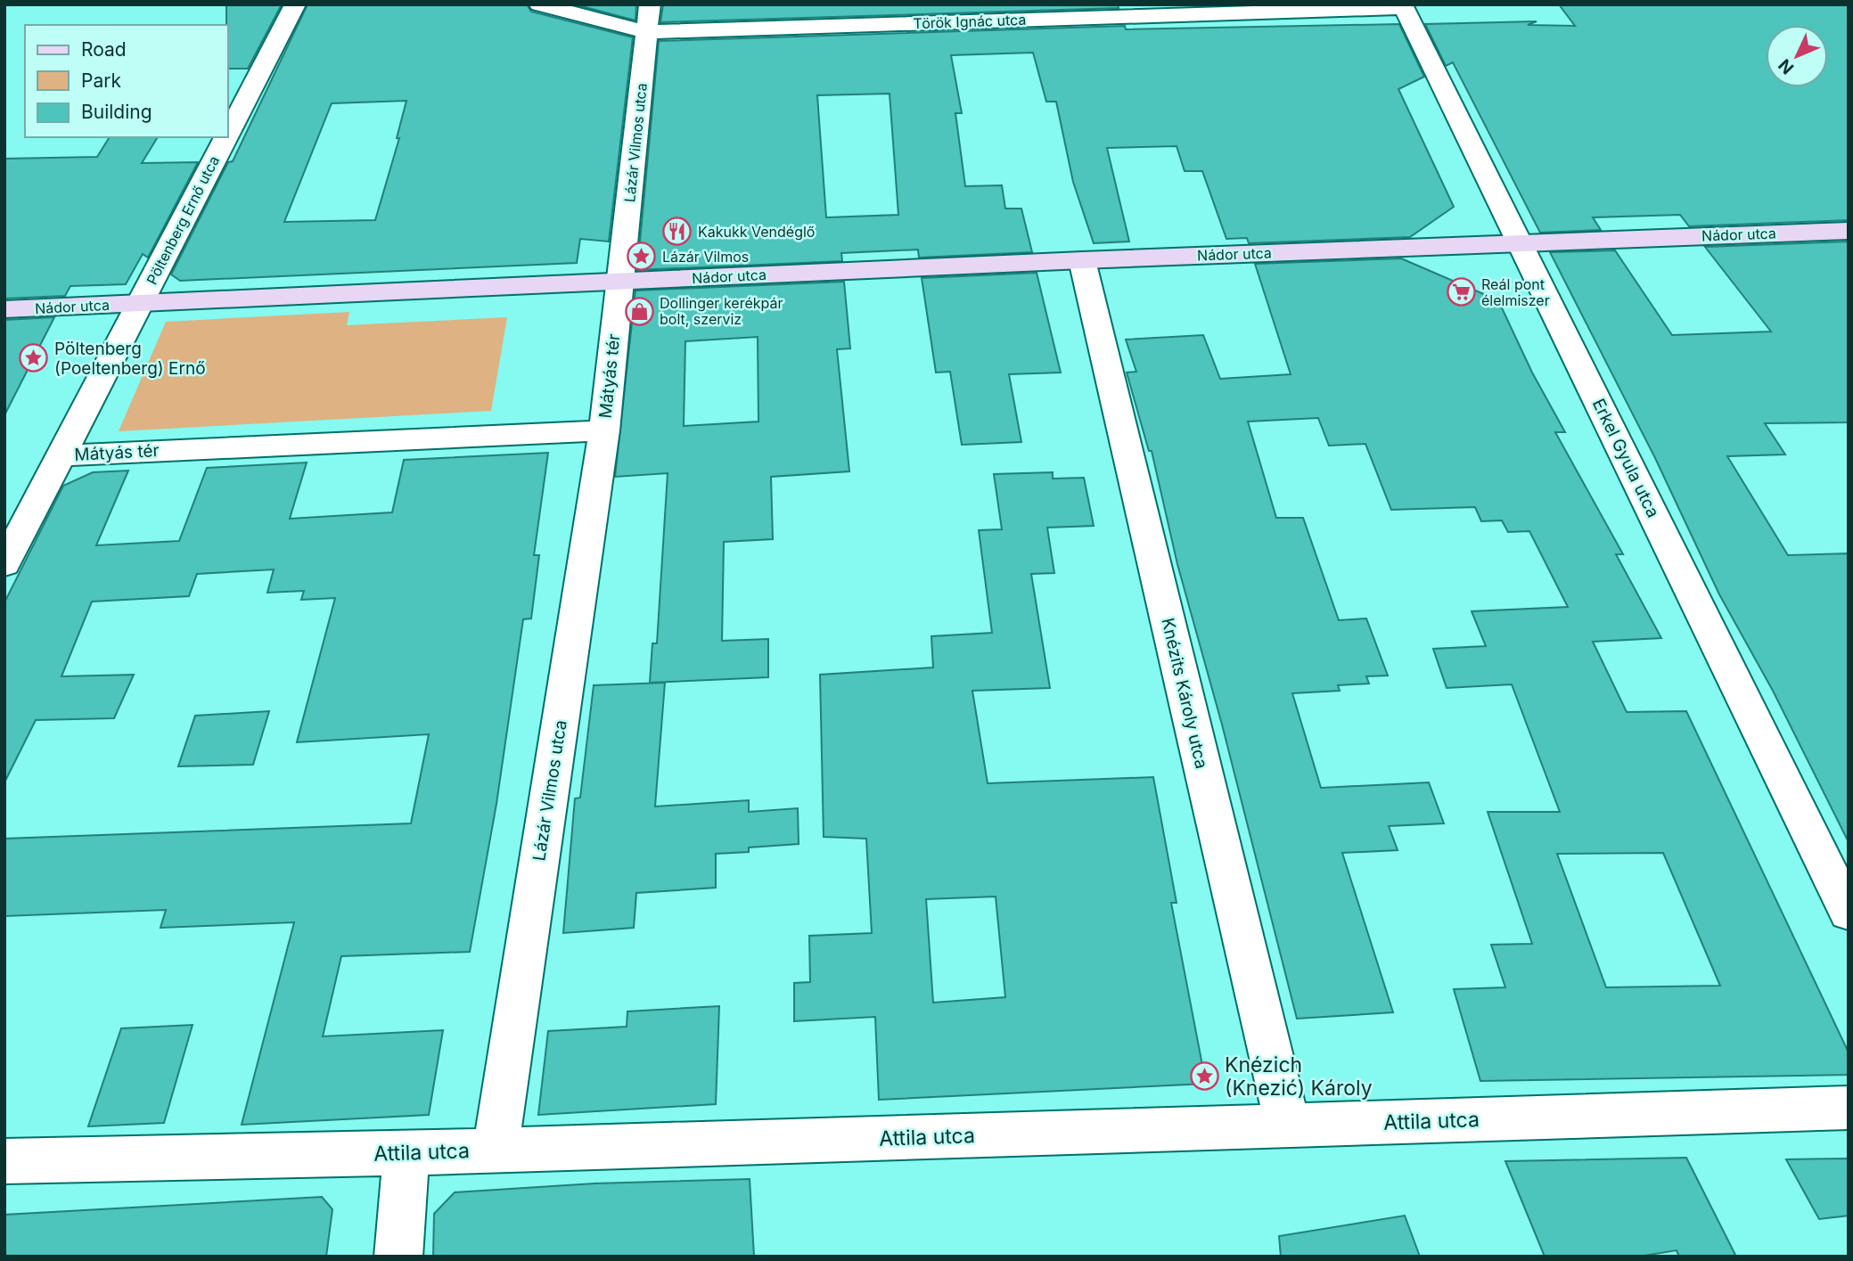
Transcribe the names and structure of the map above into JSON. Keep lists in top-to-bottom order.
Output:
{
  "streets": {
    "street": [
      "Török Ignác utca",
      "Lázár Vilmos utca",
      "Pöltenberg Ernő utca",
      "Nádor utca",
      "Mátyás tér",
      "Erkel Gyula utca",
      "Knézits Károly utca",
      "Attila utca"
    ]
  },
  "crossings": [
    ["Török Ignác utca", "Lázár Vilmos utca"],
    ["Török Ignác utca", "Erkel Gyula utca"],
    ["Lázár Vilmos utca", "Nádor utca"],
    ["Lázár Vilmos utca", "Mátyás tér"],
    ["Lázár Vilmos utca", "Attila utca"],
    ["Pöltenberg Ernő utca", "Nádor utca"],
    ["Pöltenberg Ernő utca", "Mátyás tér"],
    ["Nádor utca", "Mátyás tér"],
    ["Nádor utca", "Erkel Gyula utca"],
    ["Nádor utca", "Knézits Károly utca"],
    ["Knézits Károly utca", "Attila utca"]
  ],
  "places": {
    "restaurant": ["Kakukk Vendéglő"],
    "place": ["Lázár Vilmos", "Pöltenberg (Poeltenberg) Ernő", "Knézich (Knezić) Károly"],
    "supermarket": ["Reál pont élelmiszer"],
    "shop": ["Dollinger kerékpár bolt, szerviz"]
  },
  "legend": ["Road", "Park", "Building"],
  "north": "bottom left"
}
